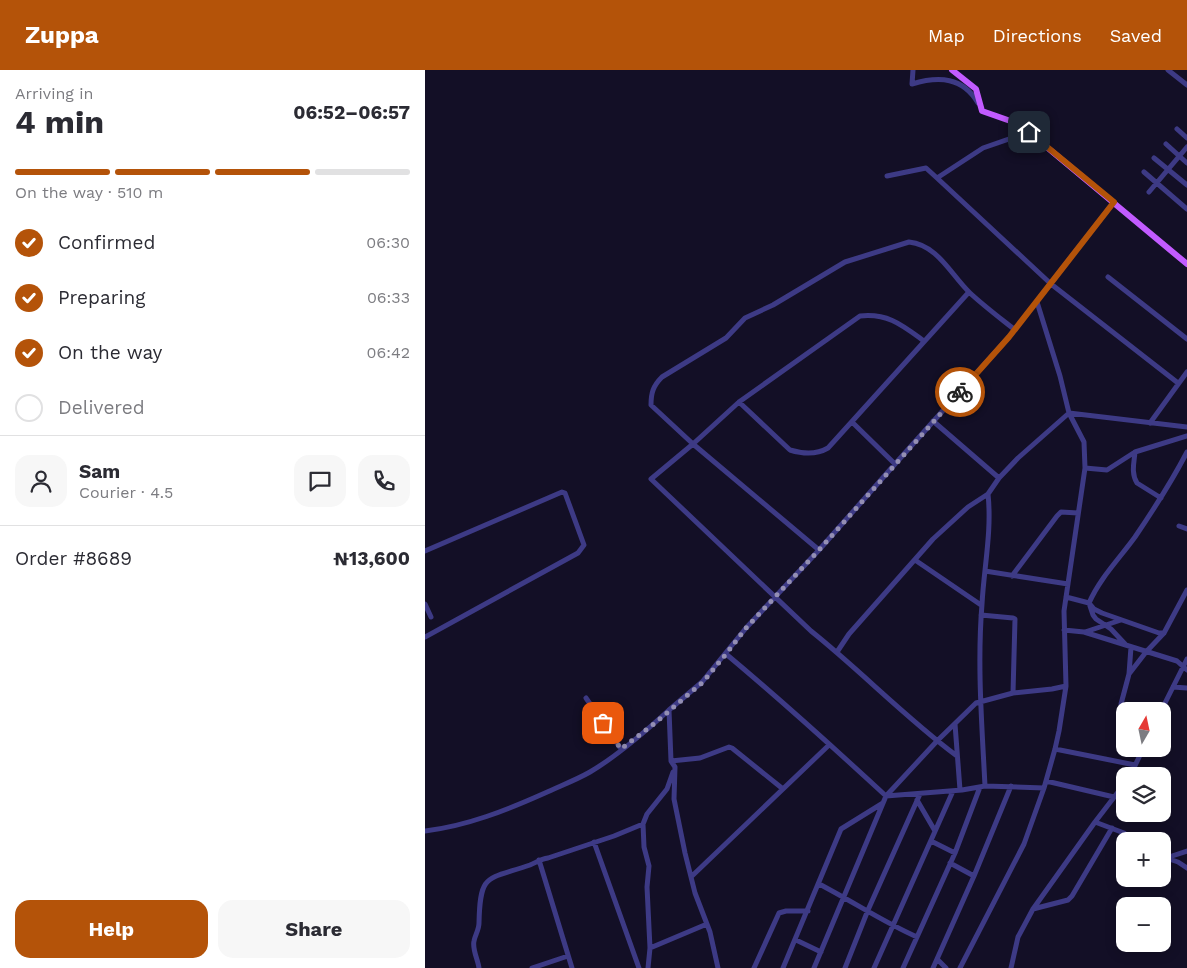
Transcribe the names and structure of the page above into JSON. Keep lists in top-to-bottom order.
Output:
{
  "north": "top",
  "page": {
    "header": "Zuppa",
    "nav": ["Map", "Directions", "Saved"],
    "heading": ["4 min", "Arriving in", "06:52–06:57"],
    "panel": [
      "Sam",
      "Courier · 4.5",
      "Order #8689",
      "₦13,600"
    ],
    "bar": "On the way · 510 m",
    "list": [
      ["Confirmed", "06:30"],
      ["Preparing", "06:33"],
      ["On the way", "06:42"],
      "Delivered"
    ],
    "map_buttons": ["+", "−"],
    "buttons": ["Help", "Share"]
  }
}
